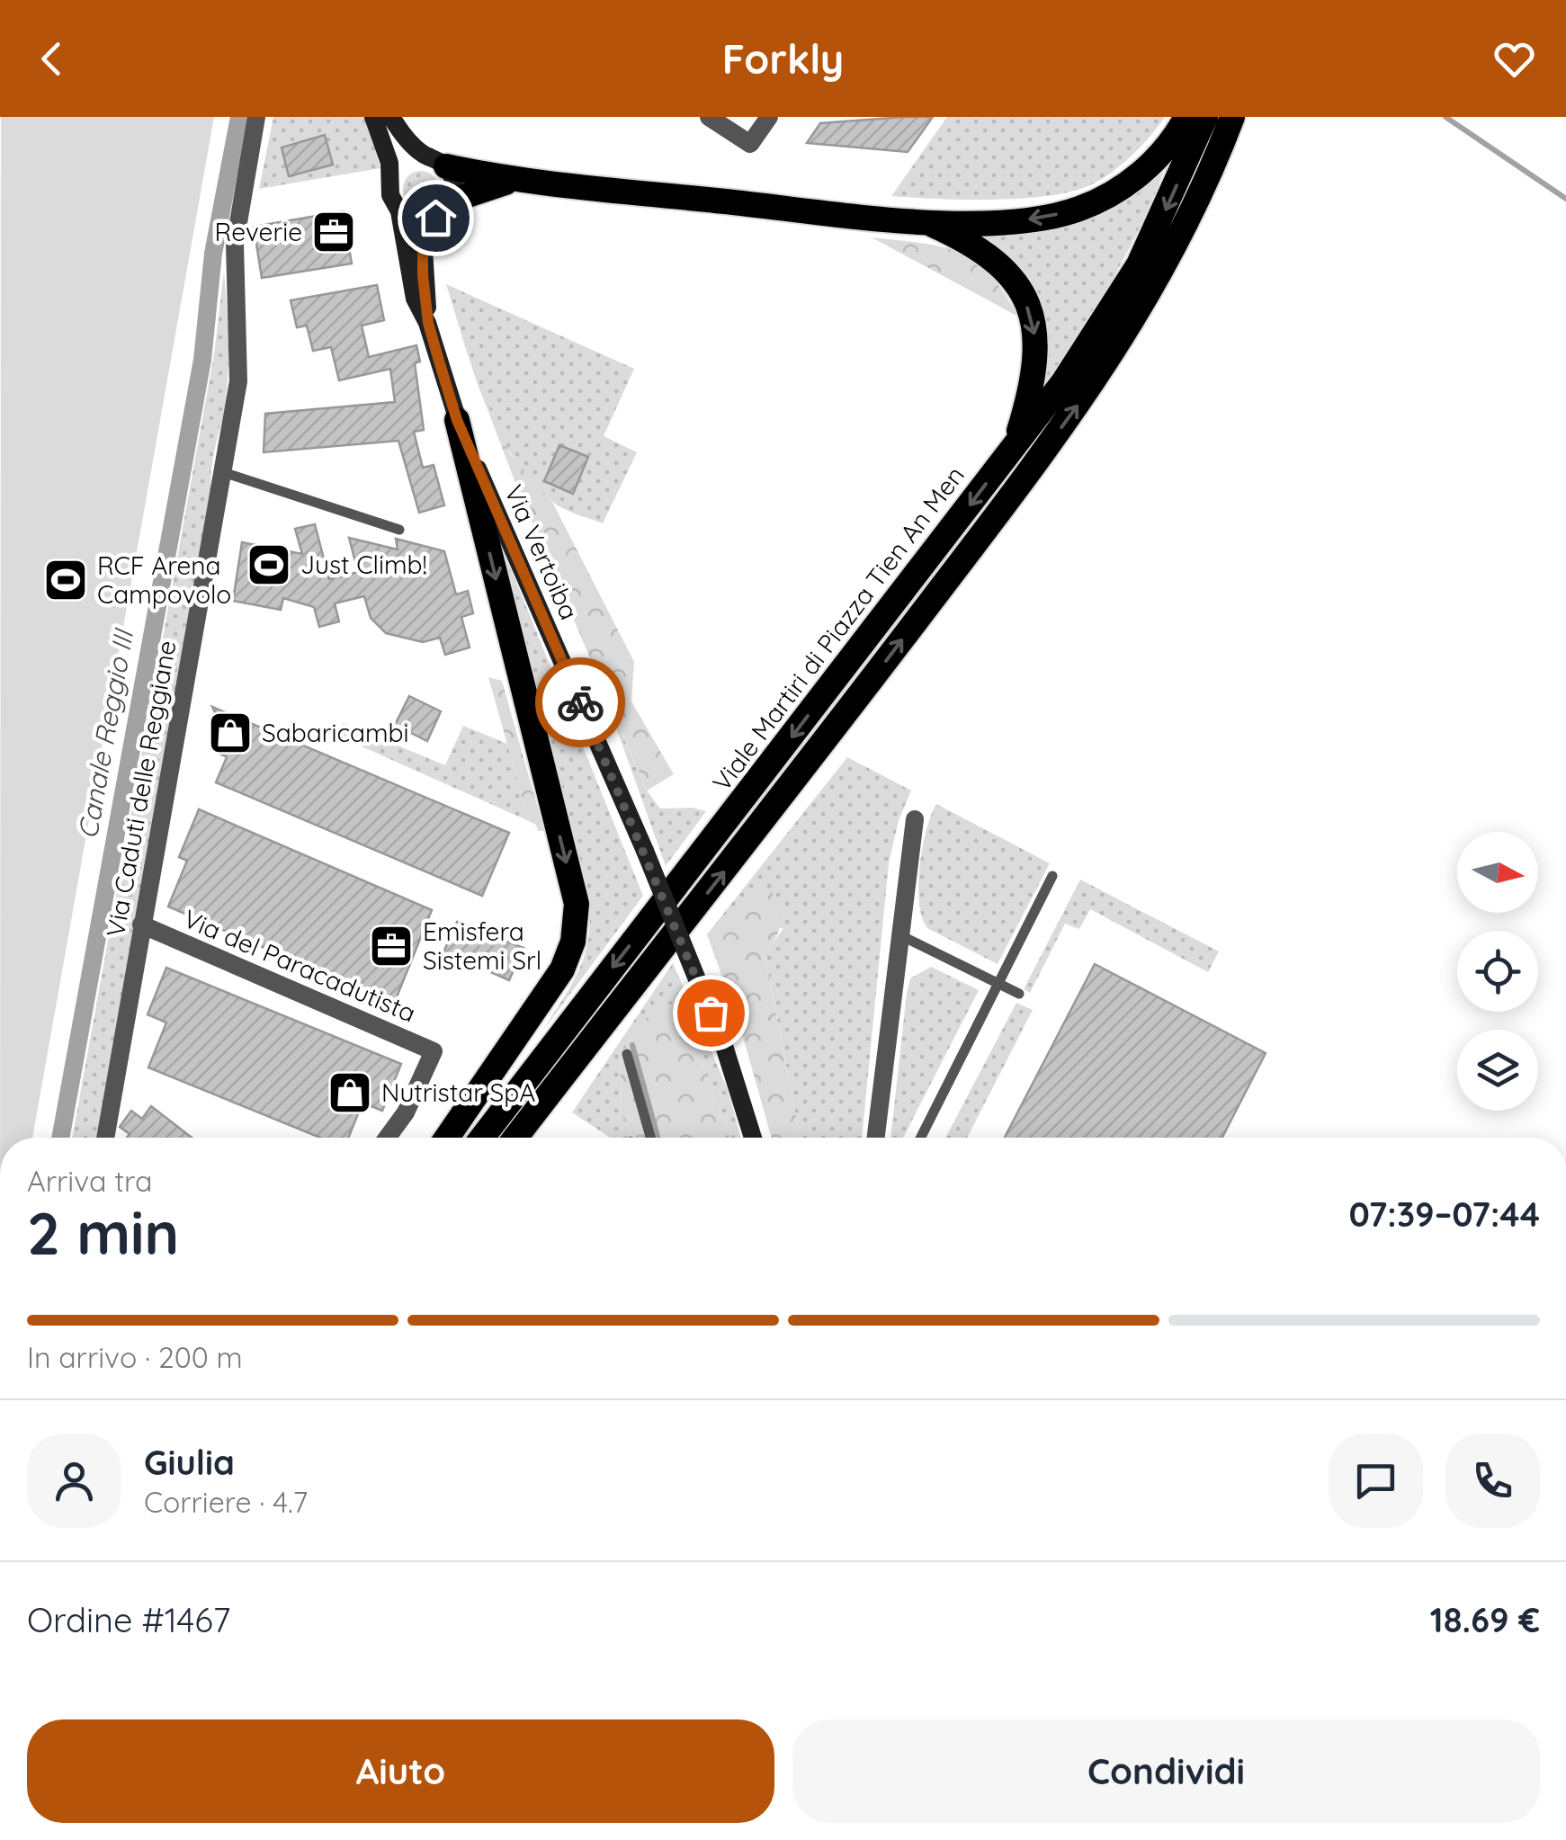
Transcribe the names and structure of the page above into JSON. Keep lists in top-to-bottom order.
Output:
{
  "streets": {
    "highway": ["Viale Martiri di Piazza Tien An Men"],
    "main road": ["Via Vertoiba"],
    "street": ["Via Caduti delle Reggiane", "Via del Paracadutista"]
  },
  "crossings": [
    ["Via Caduti delle Reggiane", "Via del Paracadutista"]
  ],
  "water": ["Canale Reggio III"],
  "places": {
    "office": ["Reverie", "Emisfera Sistemi Srl"],
    "sports": ["Just Climb!", "RCF Arena Campovolo"],
    "shop": ["Sabaricambi", "Nutristar SpA"]
  },
  "north": "right",
  "page": {
    "header": "Forkly",
    "heading": ["2 min", "Arriva tra", "07:39–07:44"],
    "panel": [
      "Giulia",
      "Corriere · 4.7",
      "Ordine #1467",
      "18.69 €"
    ],
    "bar": "In arrivo · 200 m",
    "buttons": ["Aiuto", "Condividi"]
  }
}
